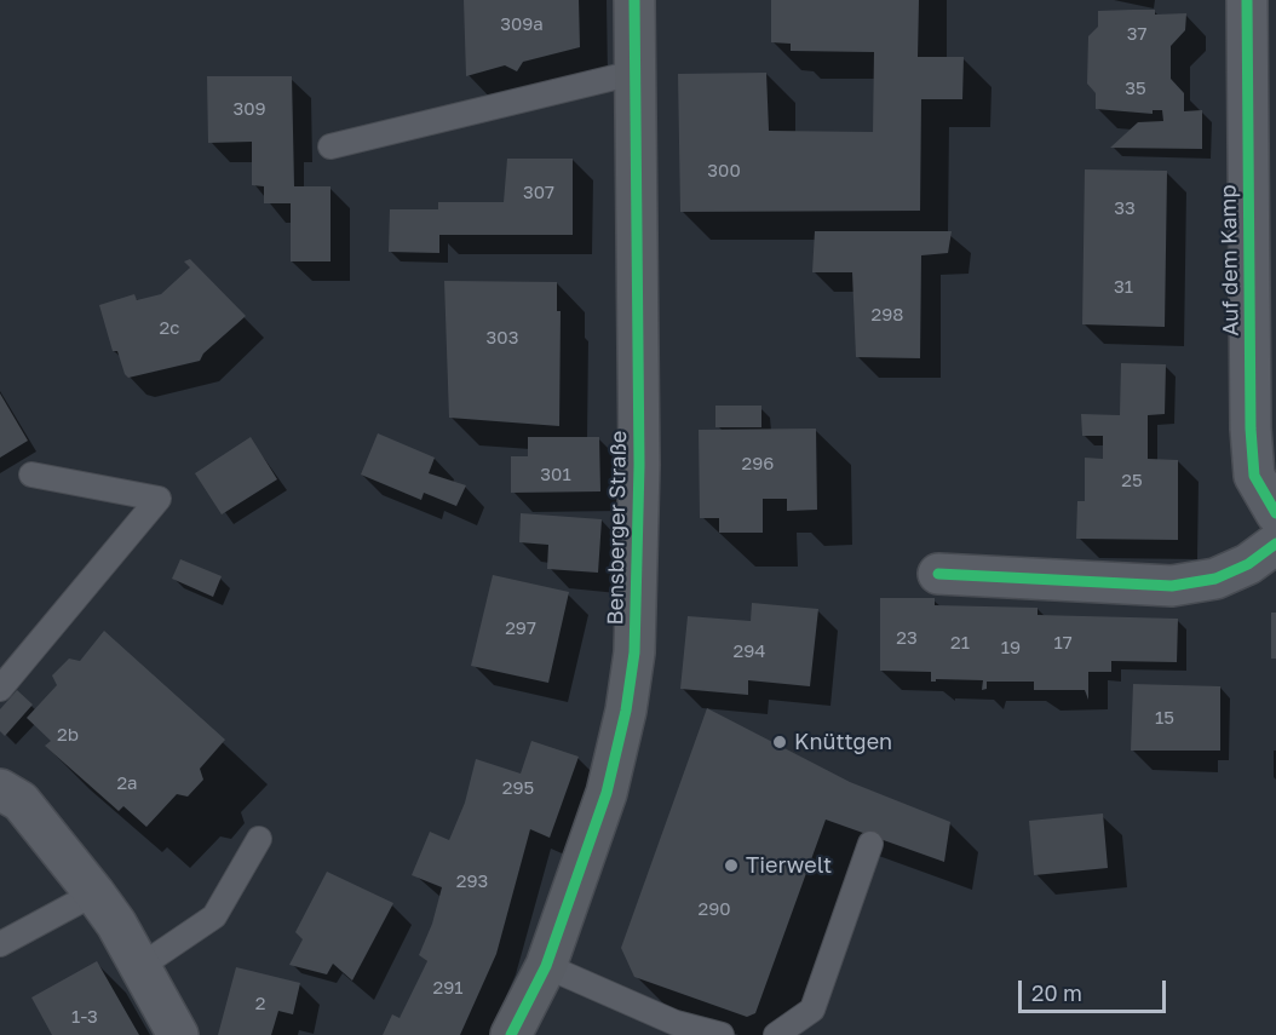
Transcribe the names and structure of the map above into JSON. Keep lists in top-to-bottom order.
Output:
{
  "streets": {
    "main road": ["Bensberger Straße"],
    "street": ["Auf dem Kamp"]
  },
  "places": ["Knüttgen", "Tierwelt"],
  "house_numbers": [
    "309a",
    "37",
    "35",
    "309",
    "300",
    "307",
    "33",
    "31",
    "298",
    "2c",
    "303",
    "296",
    "301",
    "25",
    "297",
    "23",
    "21",
    "17",
    "19",
    "294",
    "15",
    "2b",
    "2a",
    "295",
    "293",
    "290",
    "291",
    "2",
    "1-3"
  ],
  "scale_bar": "20 m"
}
